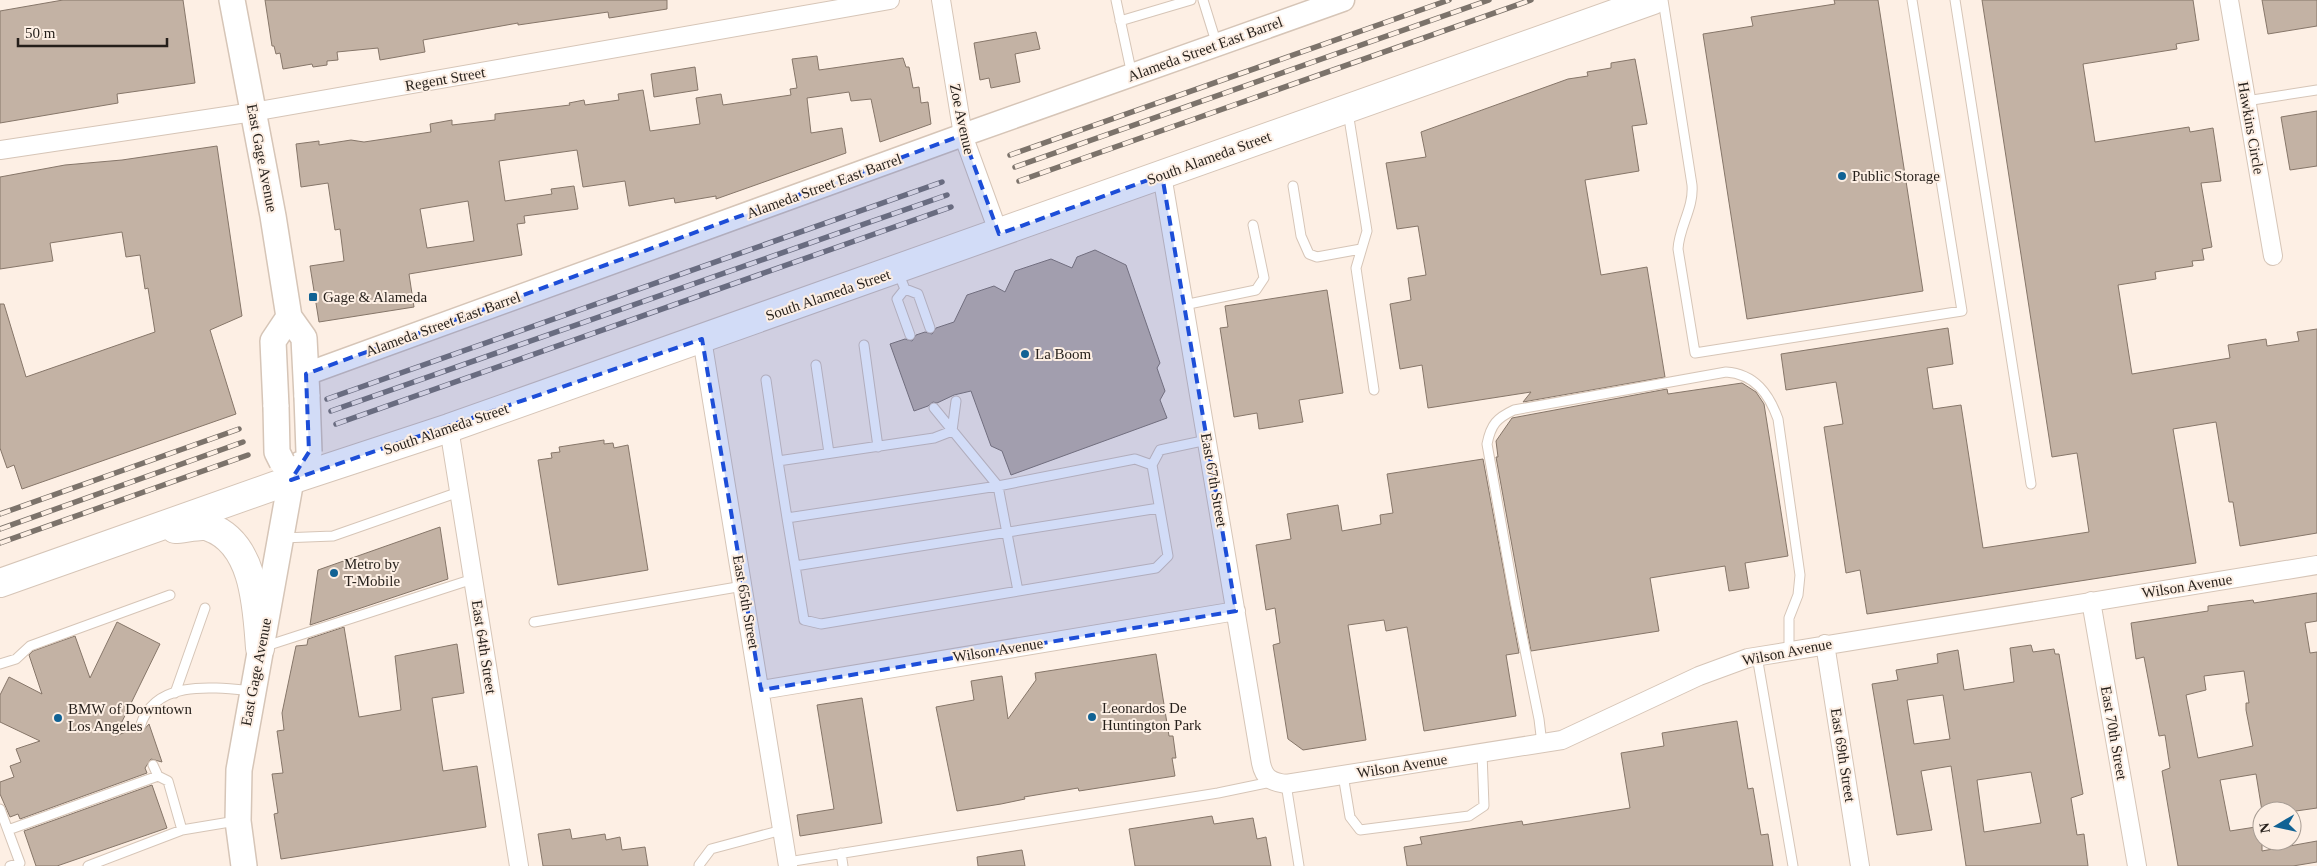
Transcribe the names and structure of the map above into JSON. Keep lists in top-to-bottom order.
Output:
{
  "streets": {
    "main road": ["East Gage Avenue", "South Alameda Street"],
    "street": [
      "Alameda Street East Barrel",
      "Regent Street",
      "Zoe Avenue",
      "Hawkins Circle",
      "East 67th Street",
      "Wilson Avenue",
      "East 65th Street",
      "East 64th Street",
      "East 70th Street",
      "East 69th Street"
    ]
  },
  "crossings": [
    ["Alameda Street East Barrel", "Zoe Avenue"],
    ["Alameda Street East Barrel", "East Gage Avenue"],
    ["Regent Street", "East Gage Avenue"],
    ["Zoe Avenue", "South Alameda Street"],
    ["East Gage Avenue", "South Alameda Street"],
    ["South Alameda Street", "East 67th Street"],
    ["South Alameda Street", "East 65th Street"],
    ["South Alameda Street", "East 64th Street"],
    ["East 67th Street", "Wilson Avenue"],
    ["Wilson Avenue", "East 65th Street"],
    ["Wilson Avenue", "East 70th Street"],
    ["Wilson Avenue", "East 69th Street"]
  ],
  "places": {
    "other": [
      "Public Storage",
      "La Boom",
      "Metro by T-Mobile",
      "Leonardos De Huntington Park",
      "BMW of Downtown Los Angeles"
    ],
    "transit": ["Gage & Alameda"]
  },
  "scale_bar": "50 m",
  "north": "left"
}
